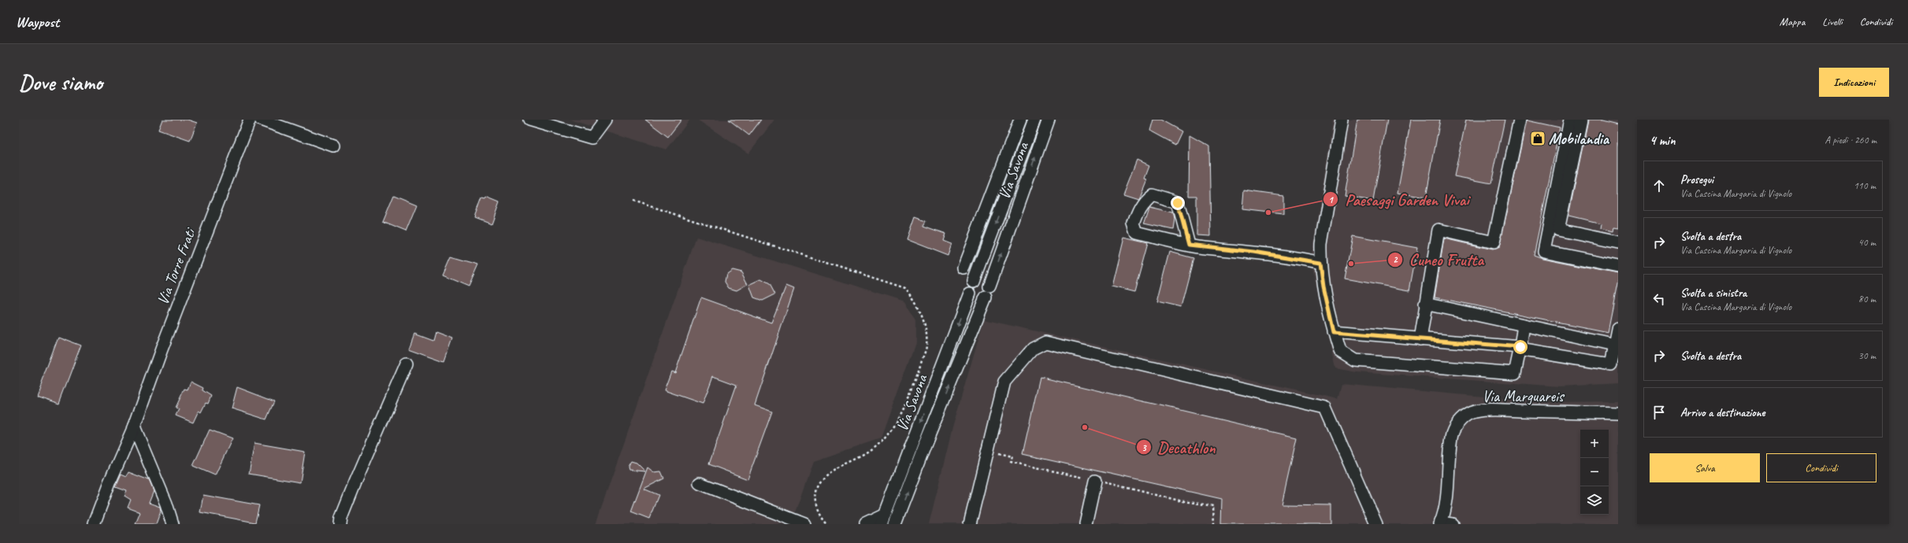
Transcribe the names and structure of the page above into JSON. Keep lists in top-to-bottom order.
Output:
{
  "streets": {
    "street": ["Via Savona", "Via Torre Frati", "Via Marguareis"]
  },
  "places": {
    "shop": ["Mobilandia"],
    "other": ["Paesaggi Garden Vivai", "Cuneo Frutta", "Decathlon"]
  },
  "page": {
    "header": "Waypost",
    "nav": ["Mappa", "Livelli", "Condividi"],
    "buttons": [
      "Indicazioni",
      ["Salva", "Condividi"]
    ],
    "title": "Dove siamo",
    "heading": ["4 min", "A piedi · 260 m"],
    "list": [
      ["Prosegui", "Via Cascina Margaria di Vignolo", "110 m"],
      ["Svolta a destra", "Via Cascina Margaria di Vignolo", "40 m"],
      ["Svolta a sinistra", "Via Cascina Margaria di Vignolo", "80 m"],
      ["Svolta a destra", "30 m"],
      "Arrivo a destinazione"
    ],
    "map_buttons": ["+", "−"]
  }
}
